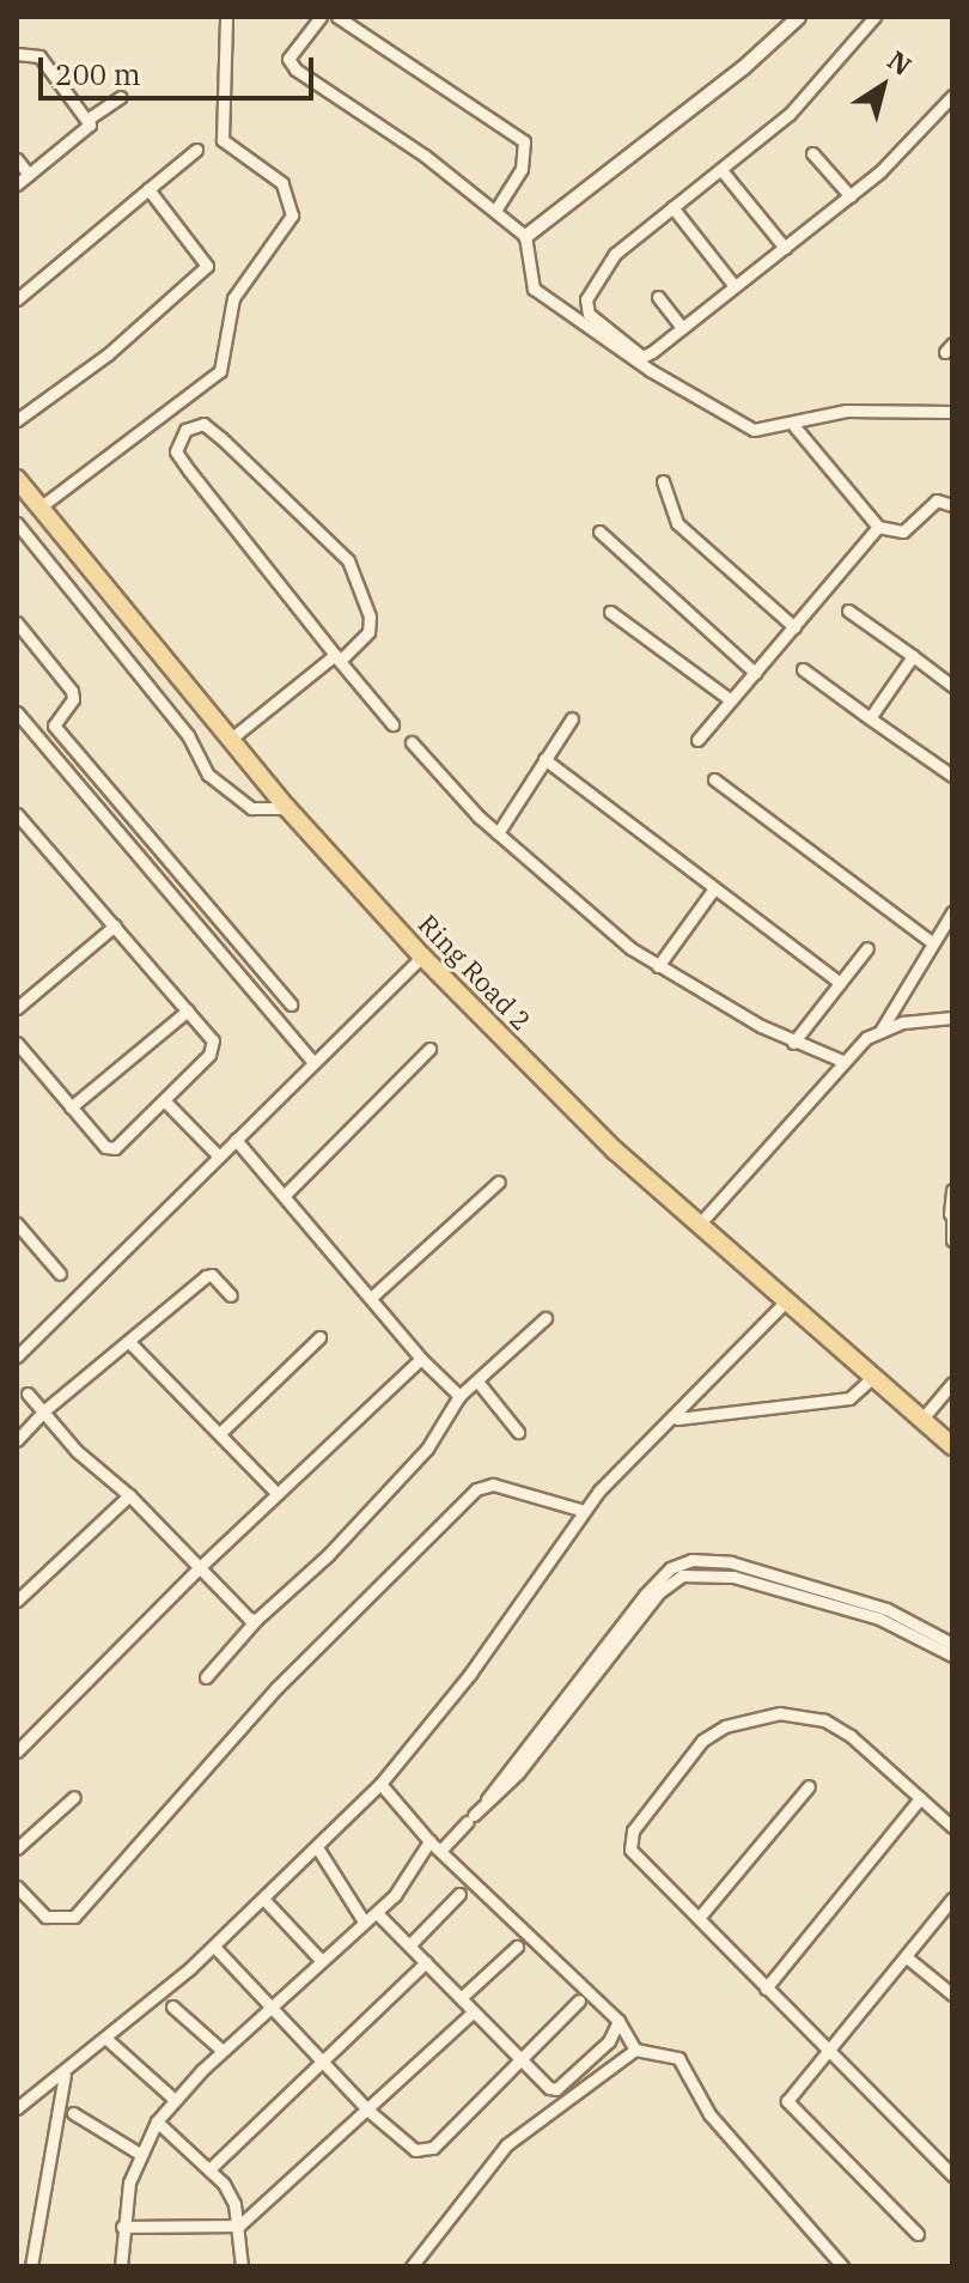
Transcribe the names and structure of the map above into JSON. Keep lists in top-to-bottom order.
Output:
{
  "streets": {
    "main road": ["Ring Road 2"]
  },
  "scale_bar": "200 m",
  "north": "top right"
}
